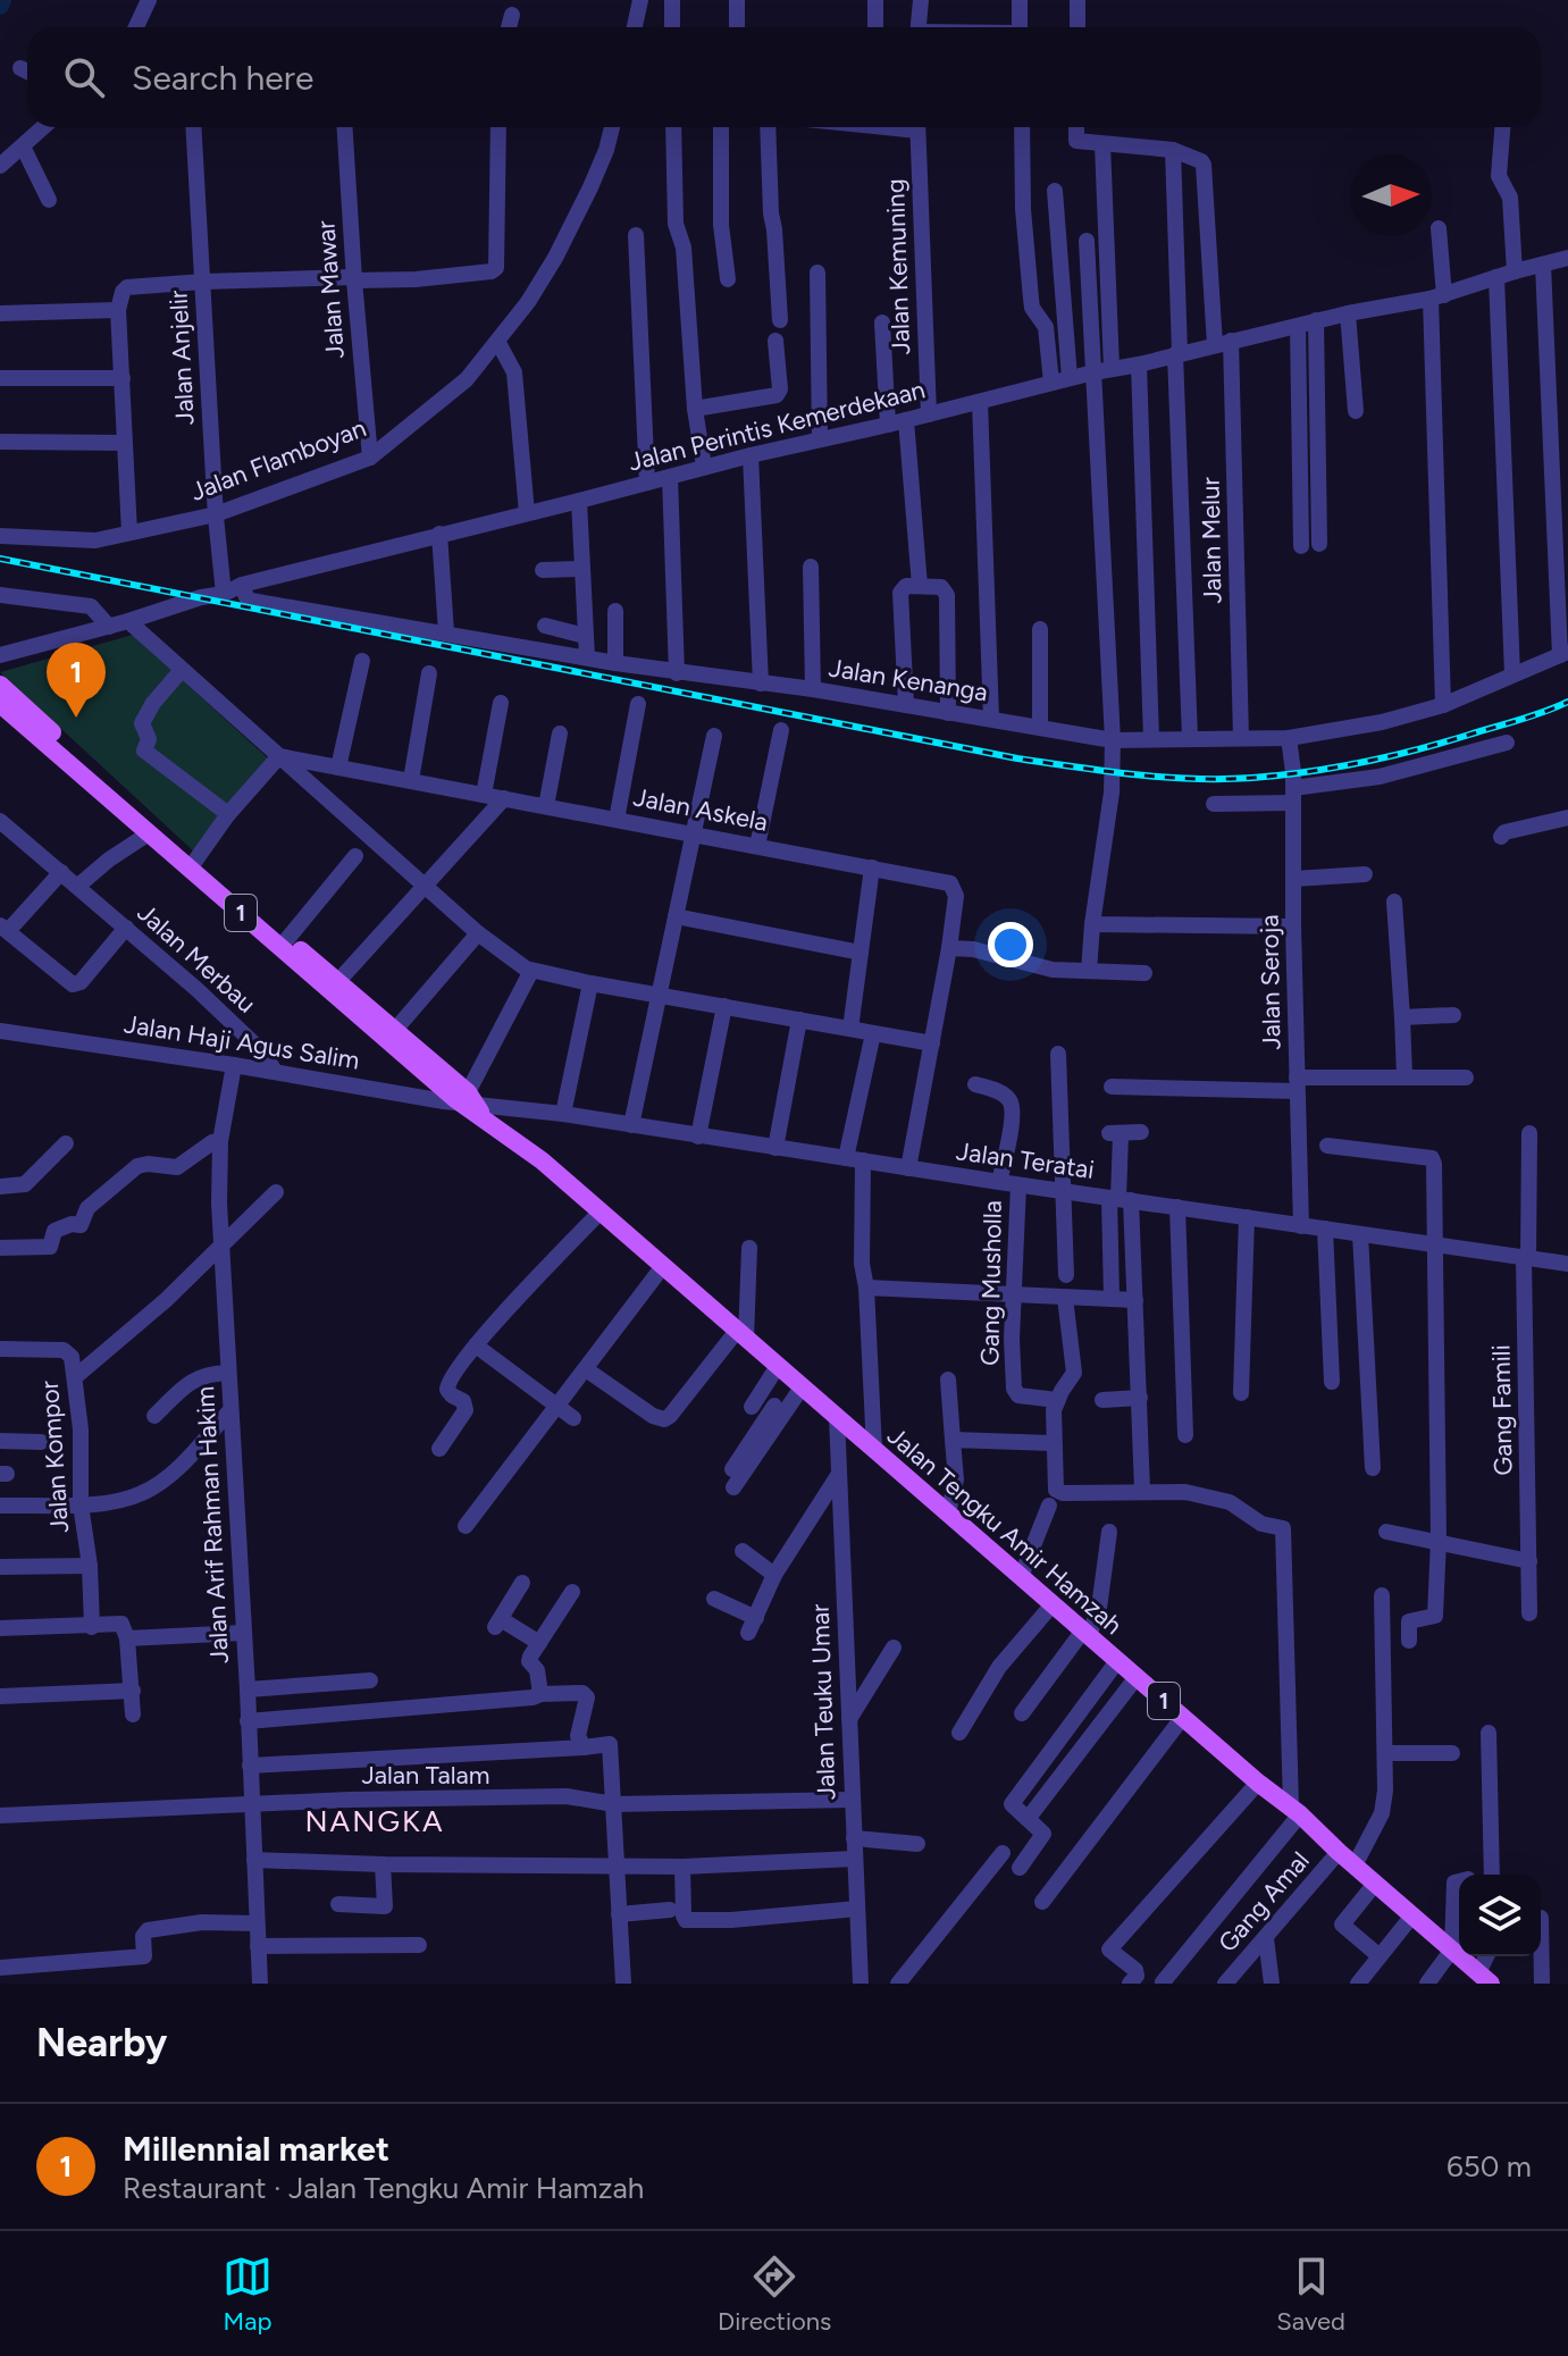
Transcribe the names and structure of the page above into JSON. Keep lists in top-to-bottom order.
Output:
{
  "streets": {
    "main road": ["1", "Jalan Tengku Amir Hamzah"],
    "street": [
      "Jalan Kemuning",
      "Jalan Mawar",
      "Jalan Anjelir",
      "Jalan Perintis Kemerdekaan",
      "Jalan Flamboyan",
      "Jalan Melur",
      "Jalan Kenanga",
      "Jalan Askela",
      "Jalan Merbau",
      "Jalan Seroja",
      "Jalan Haji Agus Salim",
      "Jalan Teratai",
      "Gang Musholla",
      "Gang Famili",
      "Jalan Kompor",
      "Jalan Arif Rahman Hakim",
      "Jalan Teuku Umar",
      "Jalan Talam",
      "Gang Amal"
    ]
  },
  "crossings": [
    ["Jalan Kemuning", "Jalan Perintis Kemerdekaan"],
    ["Jalan Mawar", "Jalan Flamboyan"],
    ["Jalan Anjelir", "Jalan Perintis Kemerdekaan"],
    ["Jalan Anjelir", "Jalan Flamboyan"],
    ["Jalan Perintis Kemerdekaan", "Jalan Melur"],
    ["Jalan Perintis Kemerdekaan", "Jalan Kenanga"],
    ["Jalan Melur", "Jalan Kenanga"],
    ["Jalan Kenanga", "Jalan Seroja"],
    ["Jalan Askela", "Jalan Teratai"],
    ["Jalan Merbau", "Jalan Haji Agus Salim"],
    ["Jalan Seroja", "Jalan Teratai"],
    ["Jalan Haji Agus Salim", "Jalan Teratai"],
    ["Jalan Haji Agus Salim", "Jalan Arif Rahman Hakim"],
    ["Jalan Haji Agus Salim", "Jalan Tengku Amir Hamzah"],
    ["Jalan Teratai", "Gang Musholla"],
    ["Jalan Teratai", "Gang Famili"],
    ["Jalan Teratai", "Jalan Tengku Amir Hamzah"],
    ["Jalan Arif Rahman Hakim", "Jalan Talam"],
    ["Jalan Tengku Amir Hamzah", "Jalan Teuku Umar"],
    ["Jalan Tengku Amir Hamzah", "Gang Amal"],
    ["Jalan Teuku Umar", "Jalan Talam"]
  ],
  "districts": ["NANGKA"],
  "north": "right",
  "page": {
    "search": "Search here",
    "pins": "1",
    "heading": "Nearby",
    "list": [
      {
        "mark": "1",
        "name": "Millennial market",
        "note": "Restaurant · Jalan Tengku Amir Hamzah",
        "value": "650 m"
      }
    ],
    "nav": ["Map", "Directions", "Saved"]
  }
}
